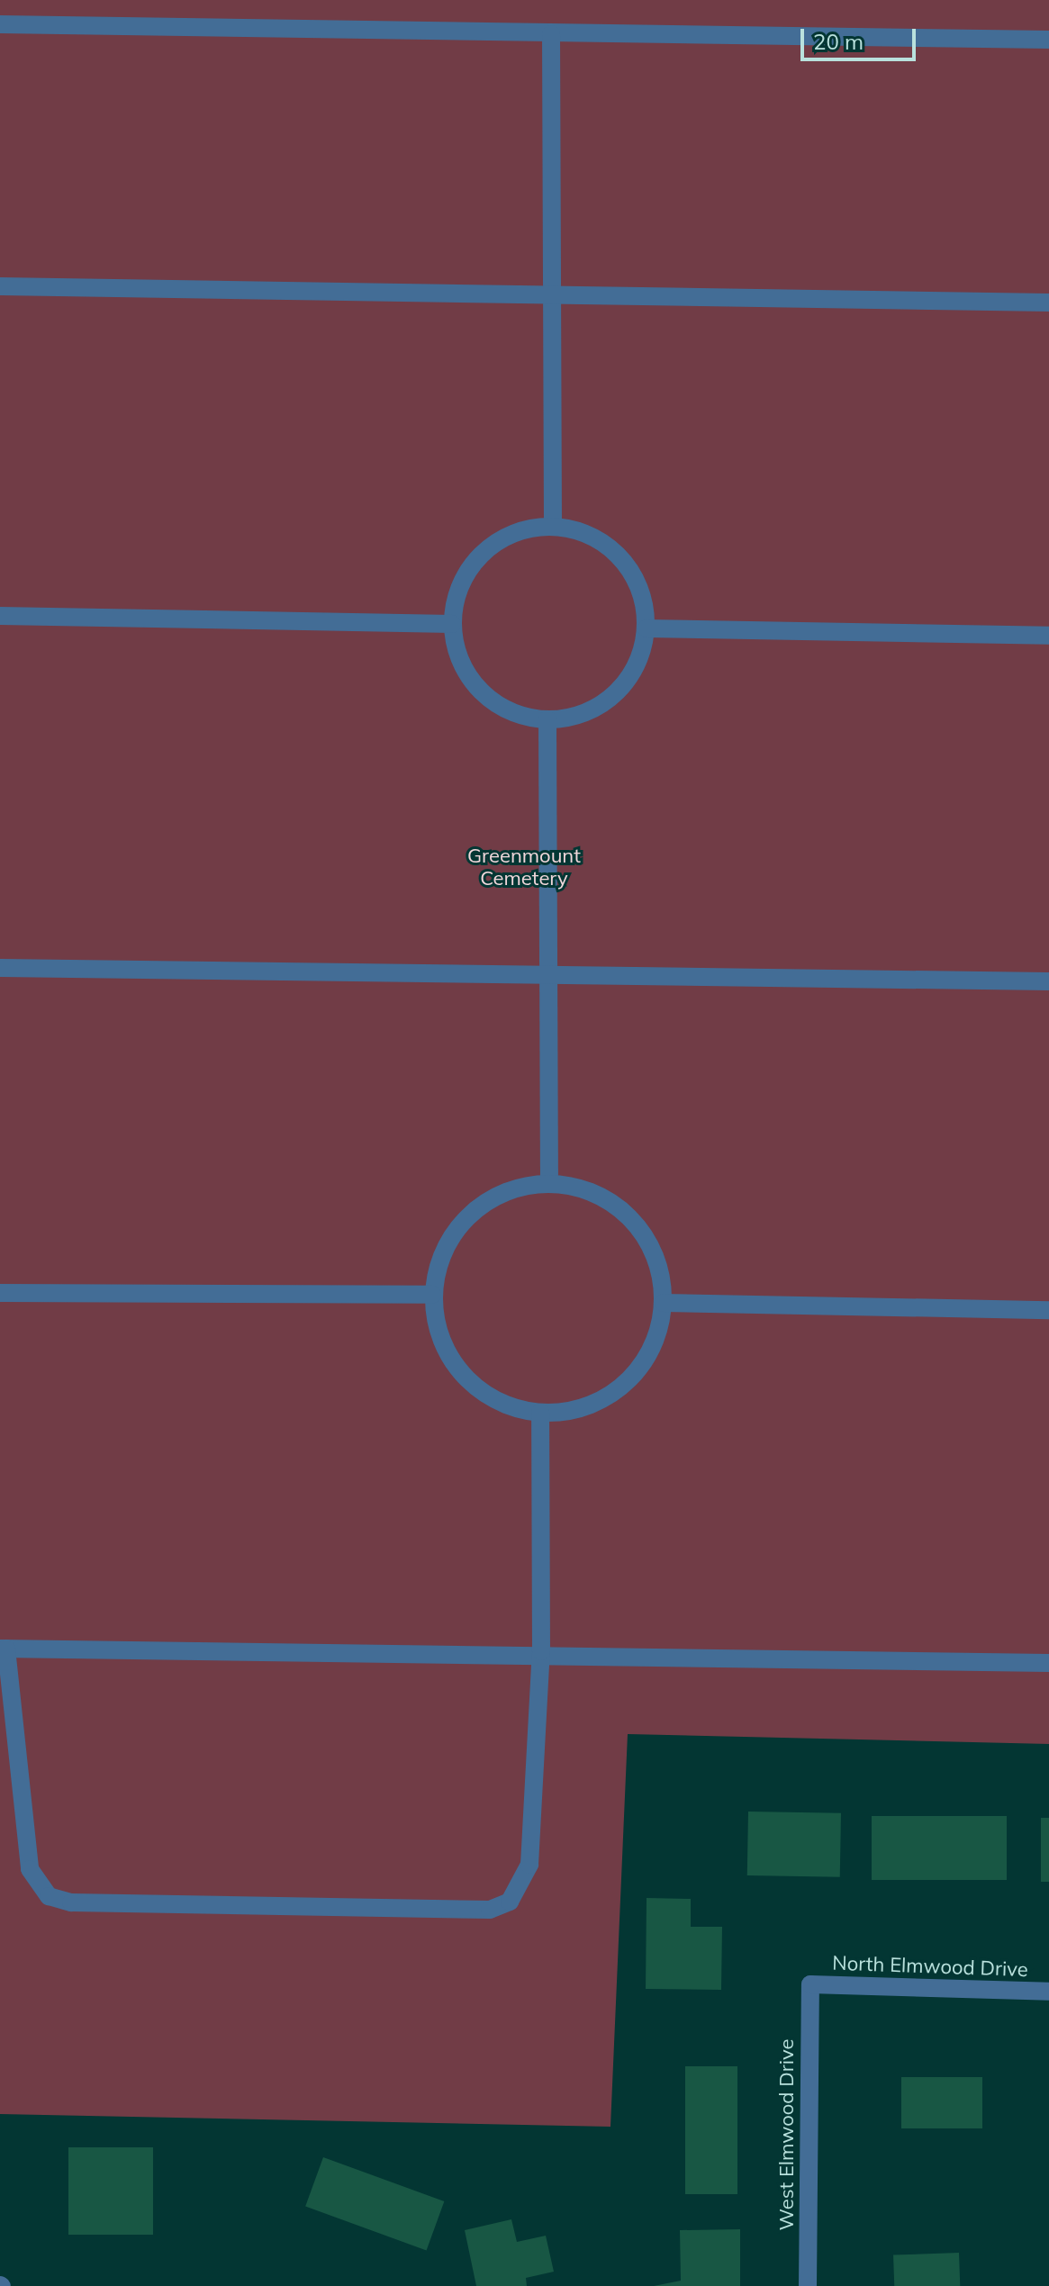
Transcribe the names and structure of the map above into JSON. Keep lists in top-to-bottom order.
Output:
{
  "streets": {
    "street": ["North Elmwood Drive", "West Elmwood Drive"]
  },
  "crossings": [
    ["North Elmwood Drive", "West Elmwood Drive"]
  ],
  "parks": ["Greenmount Cemetery"],
  "scale_bar": "20 m"
}
